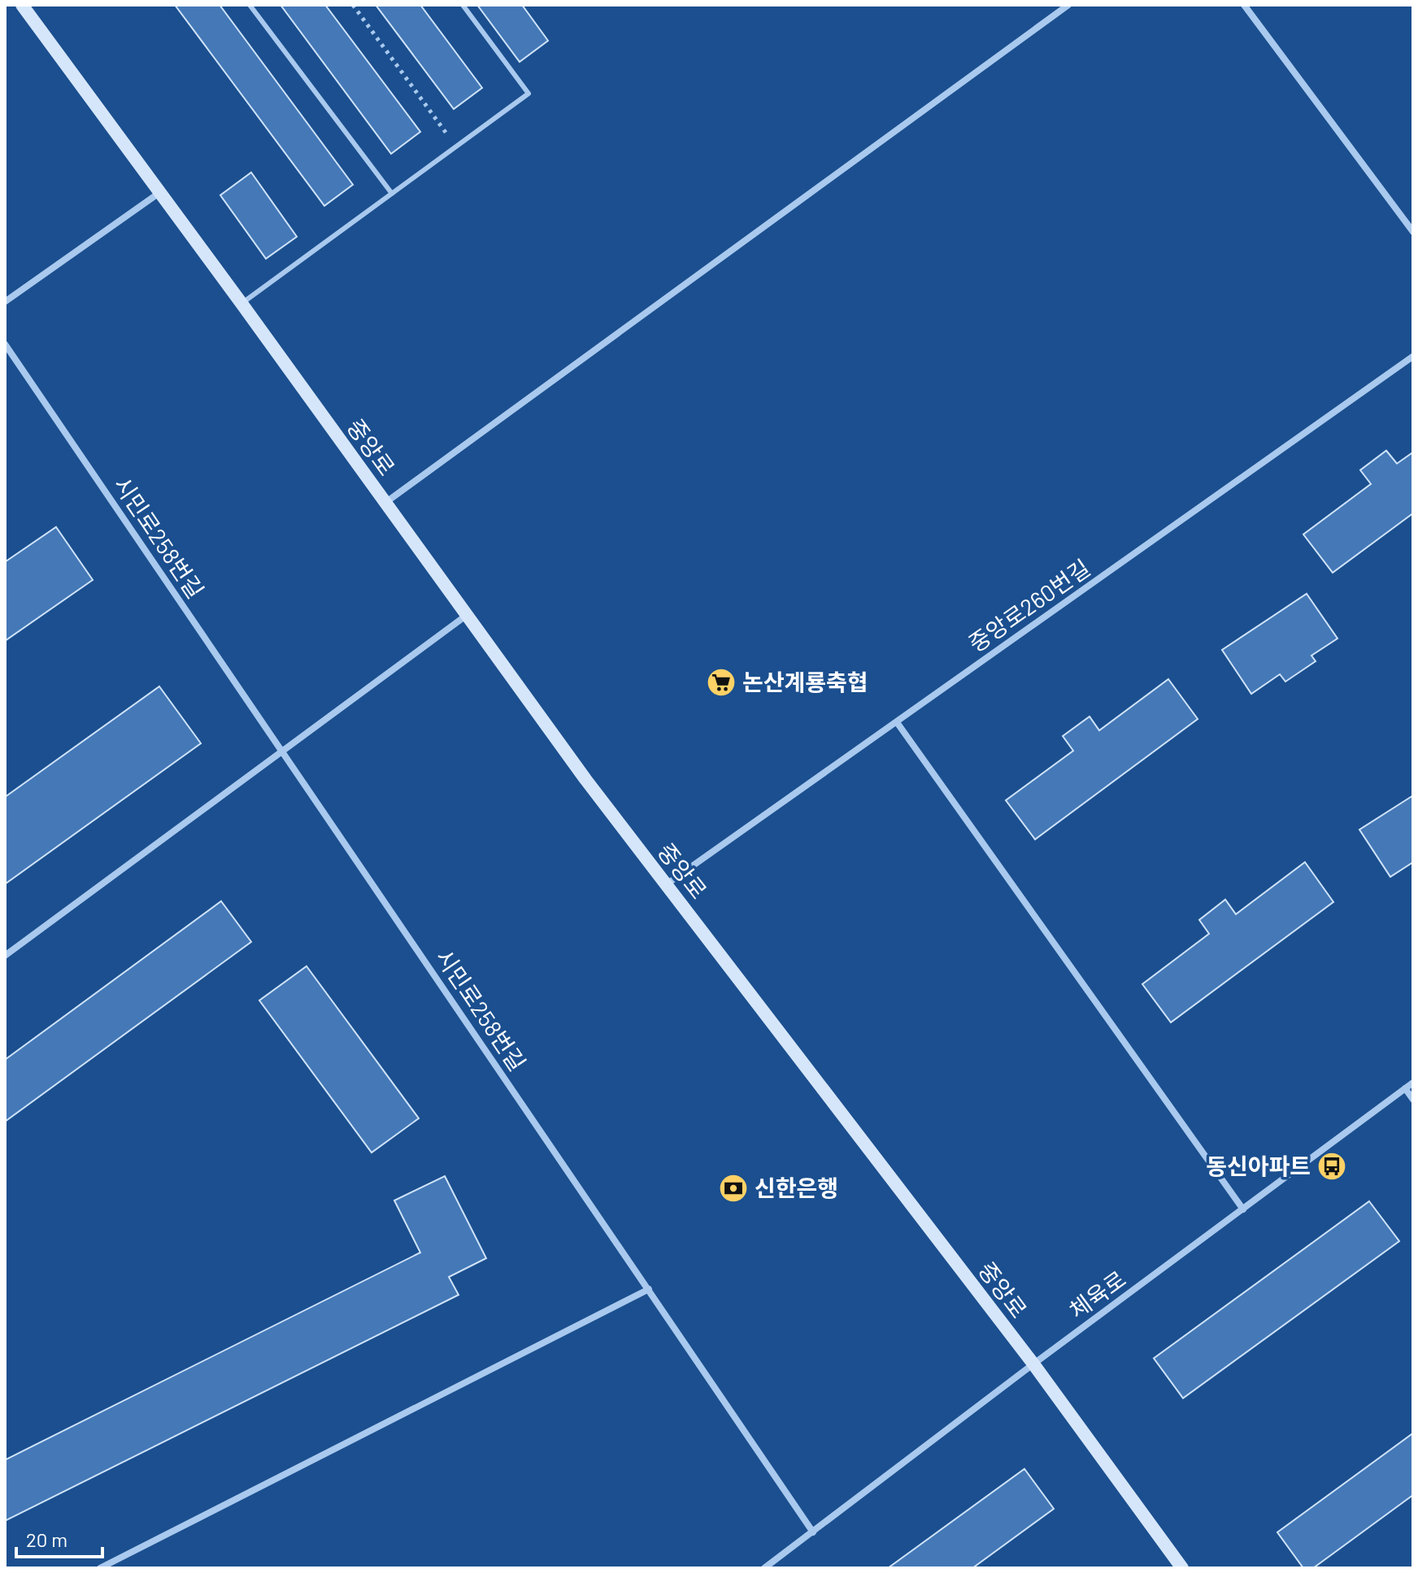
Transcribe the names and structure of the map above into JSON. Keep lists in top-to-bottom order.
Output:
{
  "streets": {
    "street": [
      "중앙로",
      "시민로258번길",
      "중앙로260번길",
      "체육로"
    ]
  },
  "crossings": [
    ["중앙로", "중앙로260번길"],
    ["중앙로", "체육로"]
  ],
  "places": {
    "supermarket": ["논산계룡축협"],
    "bus stop": ["동신아파트"],
    "bank": ["신한은행"]
  },
  "scale_bar": "20 m"
}
